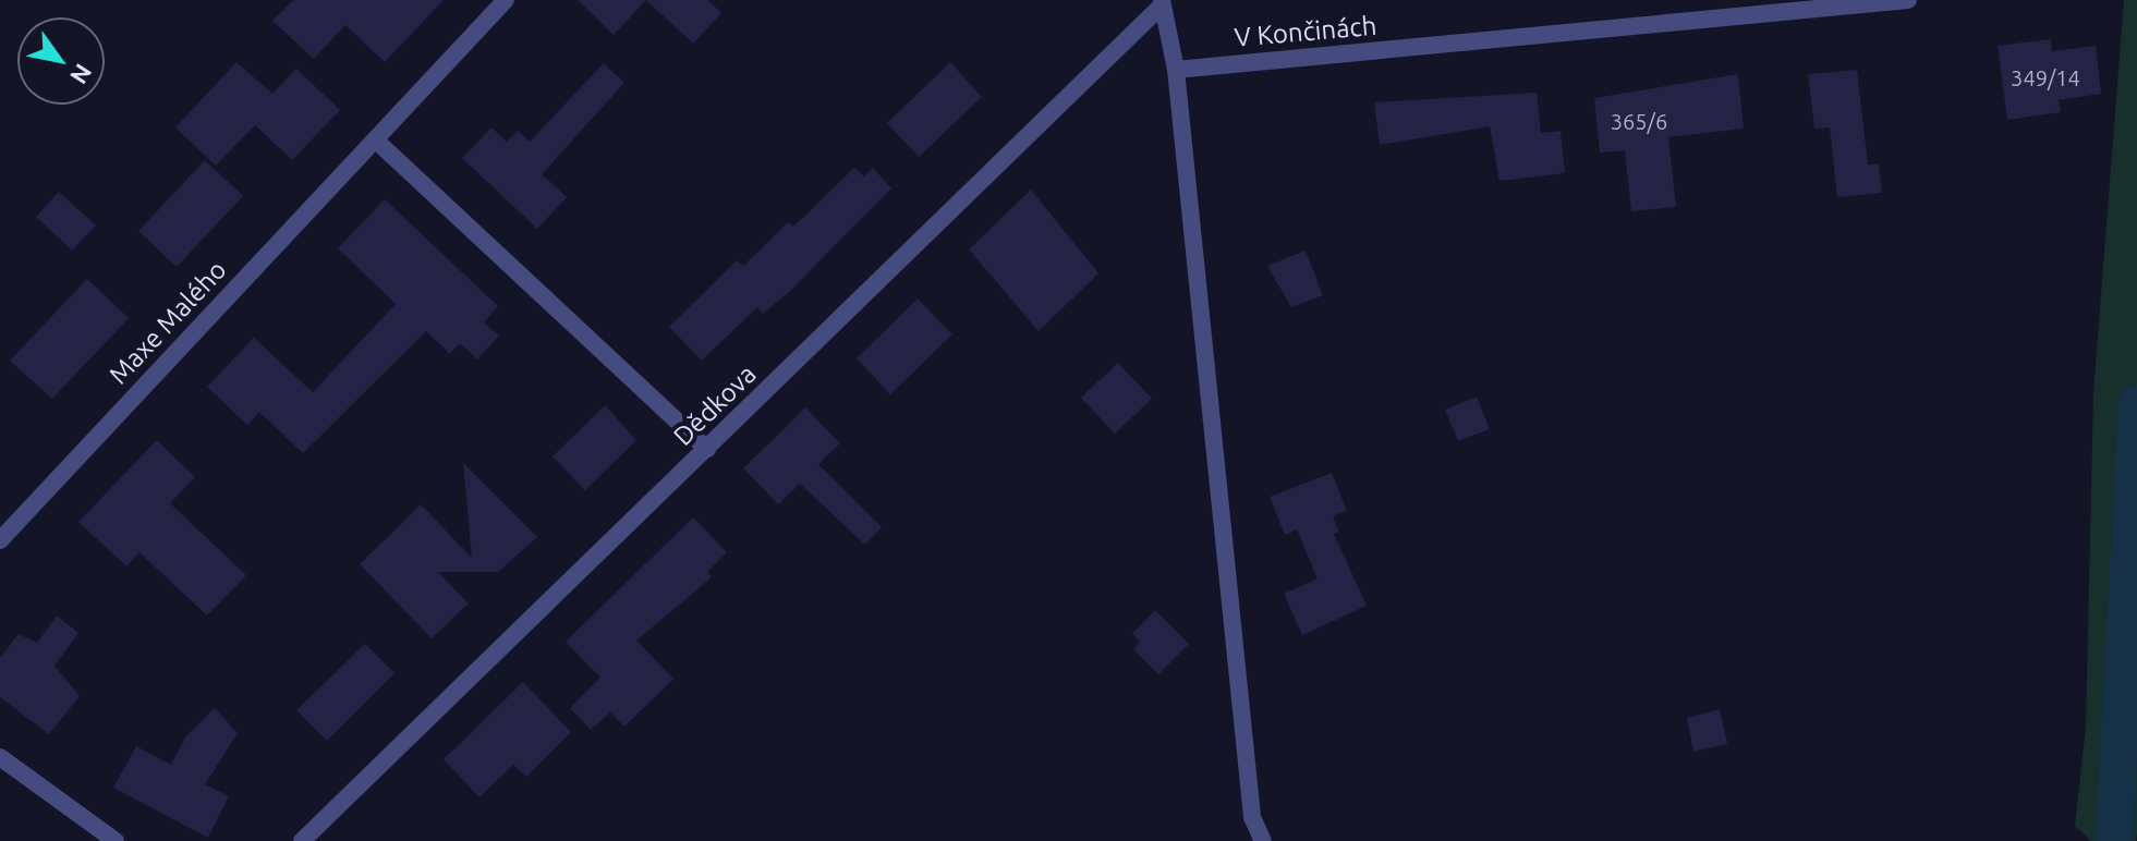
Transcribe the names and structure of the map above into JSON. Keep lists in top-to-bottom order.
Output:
{
  "streets": {
    "street": ["V Končinách", "Maxe Malého", "Dědkova"]
  },
  "crossings": [
    ["V Končinách", "Dědkova"]
  ],
  "house_numbers": ["349/14", "365/6"],
  "north": "bottom right"
}
